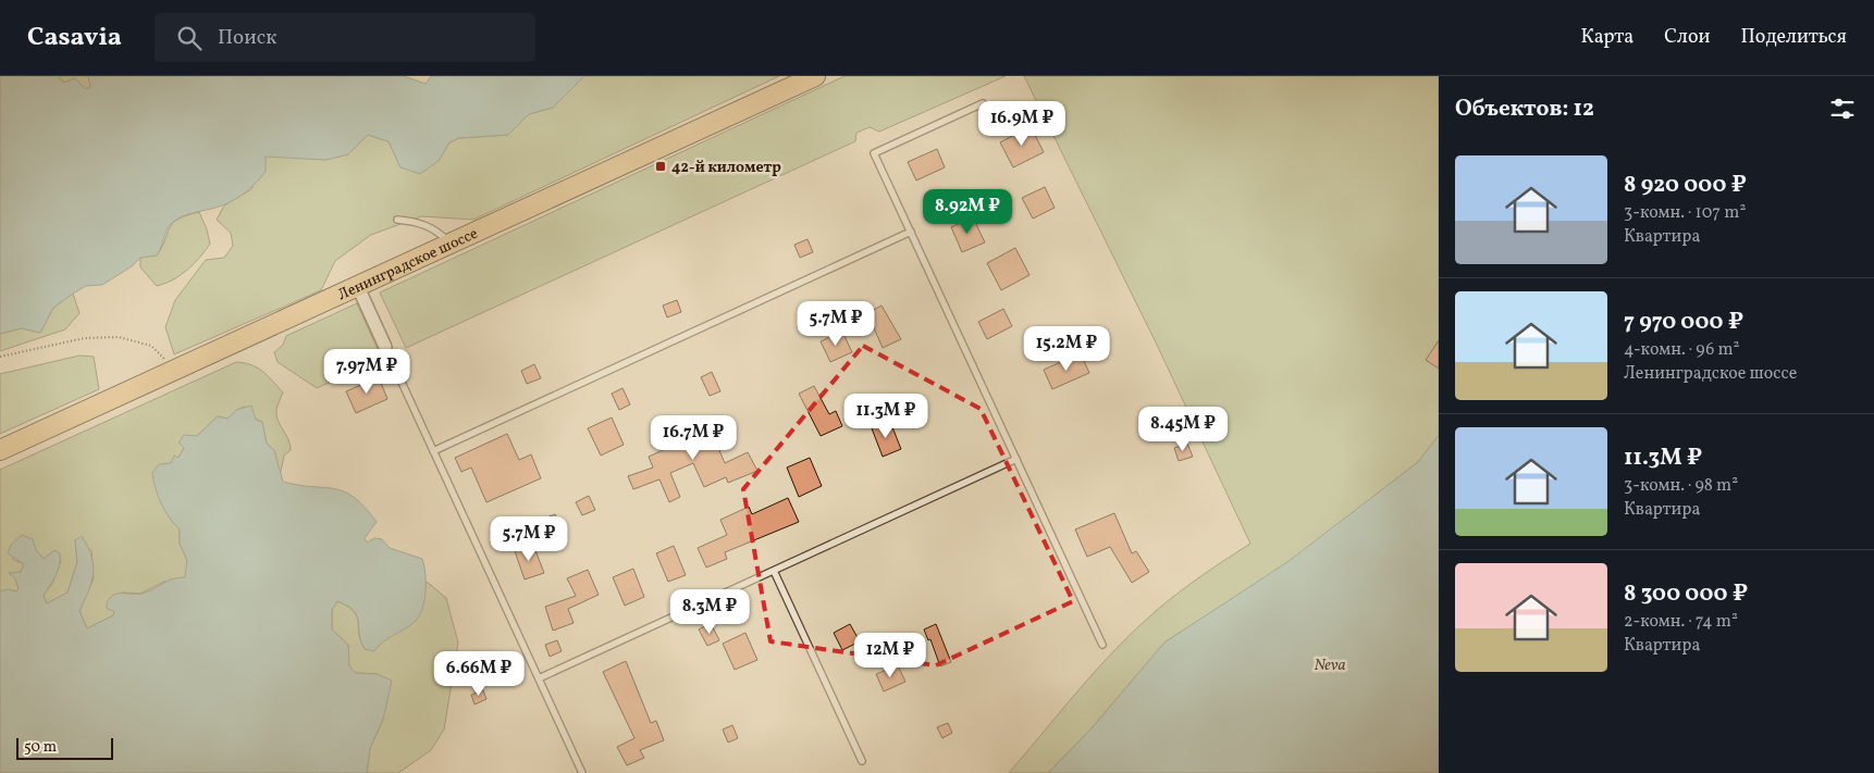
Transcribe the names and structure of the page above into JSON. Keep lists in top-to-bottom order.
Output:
{
  "streets": {
    "main road": ["Ленинградское шоссе"]
  },
  "water": ["Neva"],
  "places": {
    "transit": ["42-й километр"]
  },
  "scale_bar": "50 m",
  "page": {
    "header": "Casavia",
    "search": "Поиск",
    "nav": ["Карта", "Слои", "Поделиться"],
    "heading": "Объектов: 12",
    "price": [
      "16.9M ₽",
      "8.92M ₽",
      "5.7M ₽",
      "15.2M ₽",
      "7.97M ₽",
      "11.3M ₽",
      "8.45M ₽",
      "16.7M ₽",
      "5.7M ₽",
      "8.3M ₽",
      "12M ₽",
      "6.66M ₽"
    ],
    "list": [
      {
        "name": "8 920 000 ₽",
        "note": "3-комн. · 107 m² · Квартира"
      },
      {
        "name": "7 970 000 ₽",
        "note": "4-комн. · 96 m² · Ленинградское шоссе"
      },
      {
        "name": "11.3M ₽",
        "note": "3-комн. · 98 m² · Квартира"
      },
      {
        "name": "8 300 000 ₽",
        "note": "2-комн. · 74 m² · Квартира"
      }
    ],
    "scale": "50 m"
  }
}
